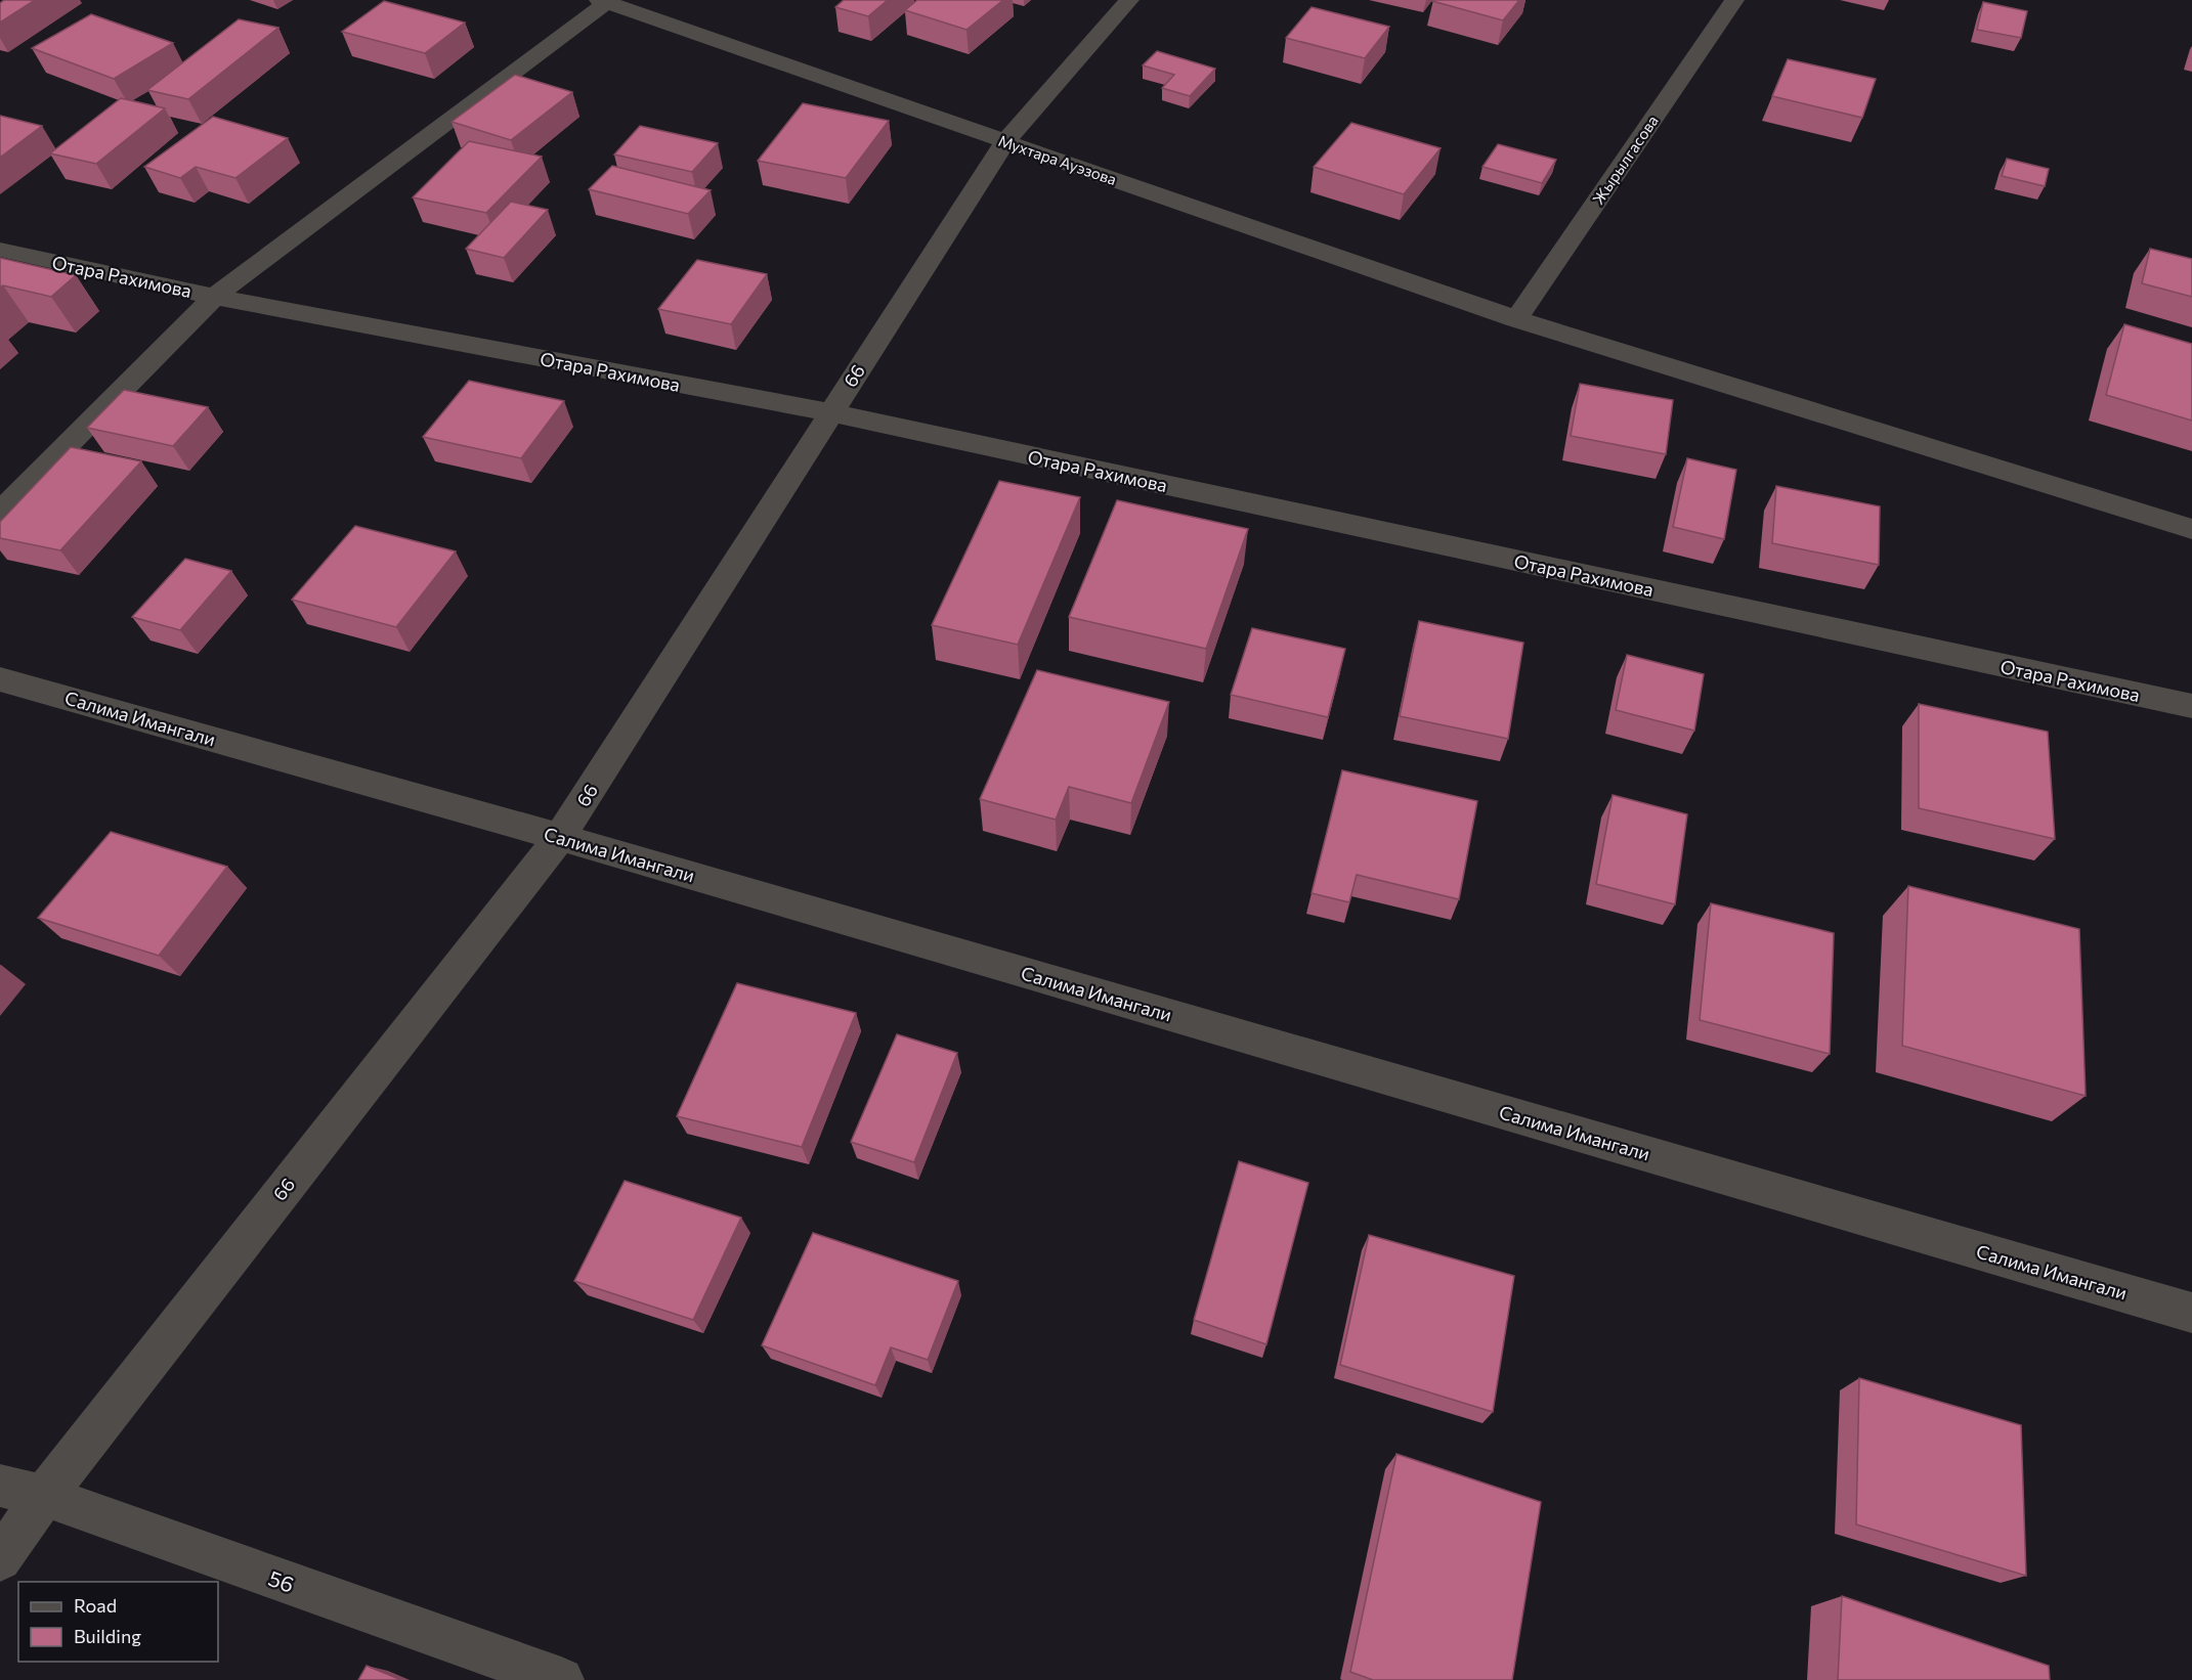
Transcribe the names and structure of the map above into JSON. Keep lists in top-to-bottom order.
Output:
{
  "streets": {
    "street": [
      "Мухтара Ауэзова",
      "Жырылгасова",
      "Отара Рахимова",
      "66",
      "Салима Имангали",
      "56"
    ]
  },
  "crossings": [
    ["Мухтара Ауэзова", "Жырылгасова"],
    ["Мухтара Ауэзова", "66"],
    ["Отара Рахимова", "66"],
    ["66", "Салима Имангали"],
    ["66", "56"]
  ],
  "legend": ["Road", "Building"]
}
